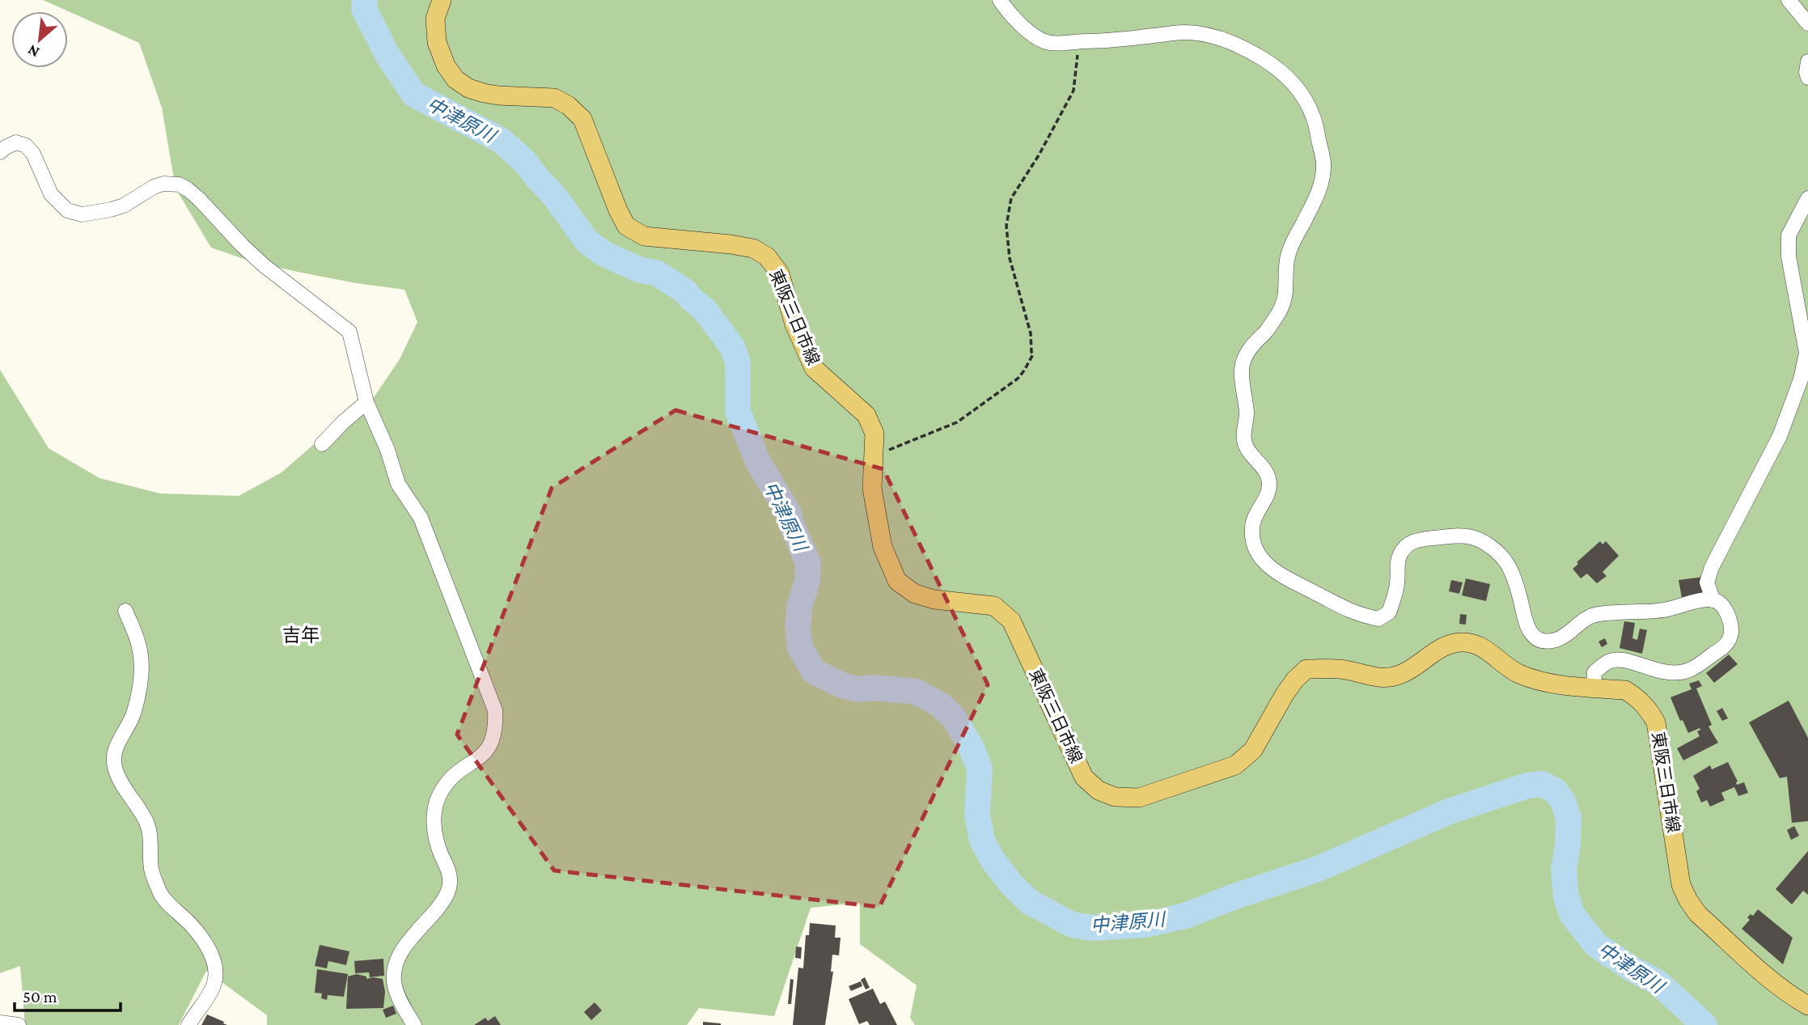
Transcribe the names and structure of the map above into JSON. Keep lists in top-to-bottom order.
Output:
{
  "streets": {
    "main road": ["東阪三日市線"]
  },
  "districts": ["吉年"],
  "water": ["中津原川"],
  "scale_bar": "50 m",
  "north": "bottom left"
}
